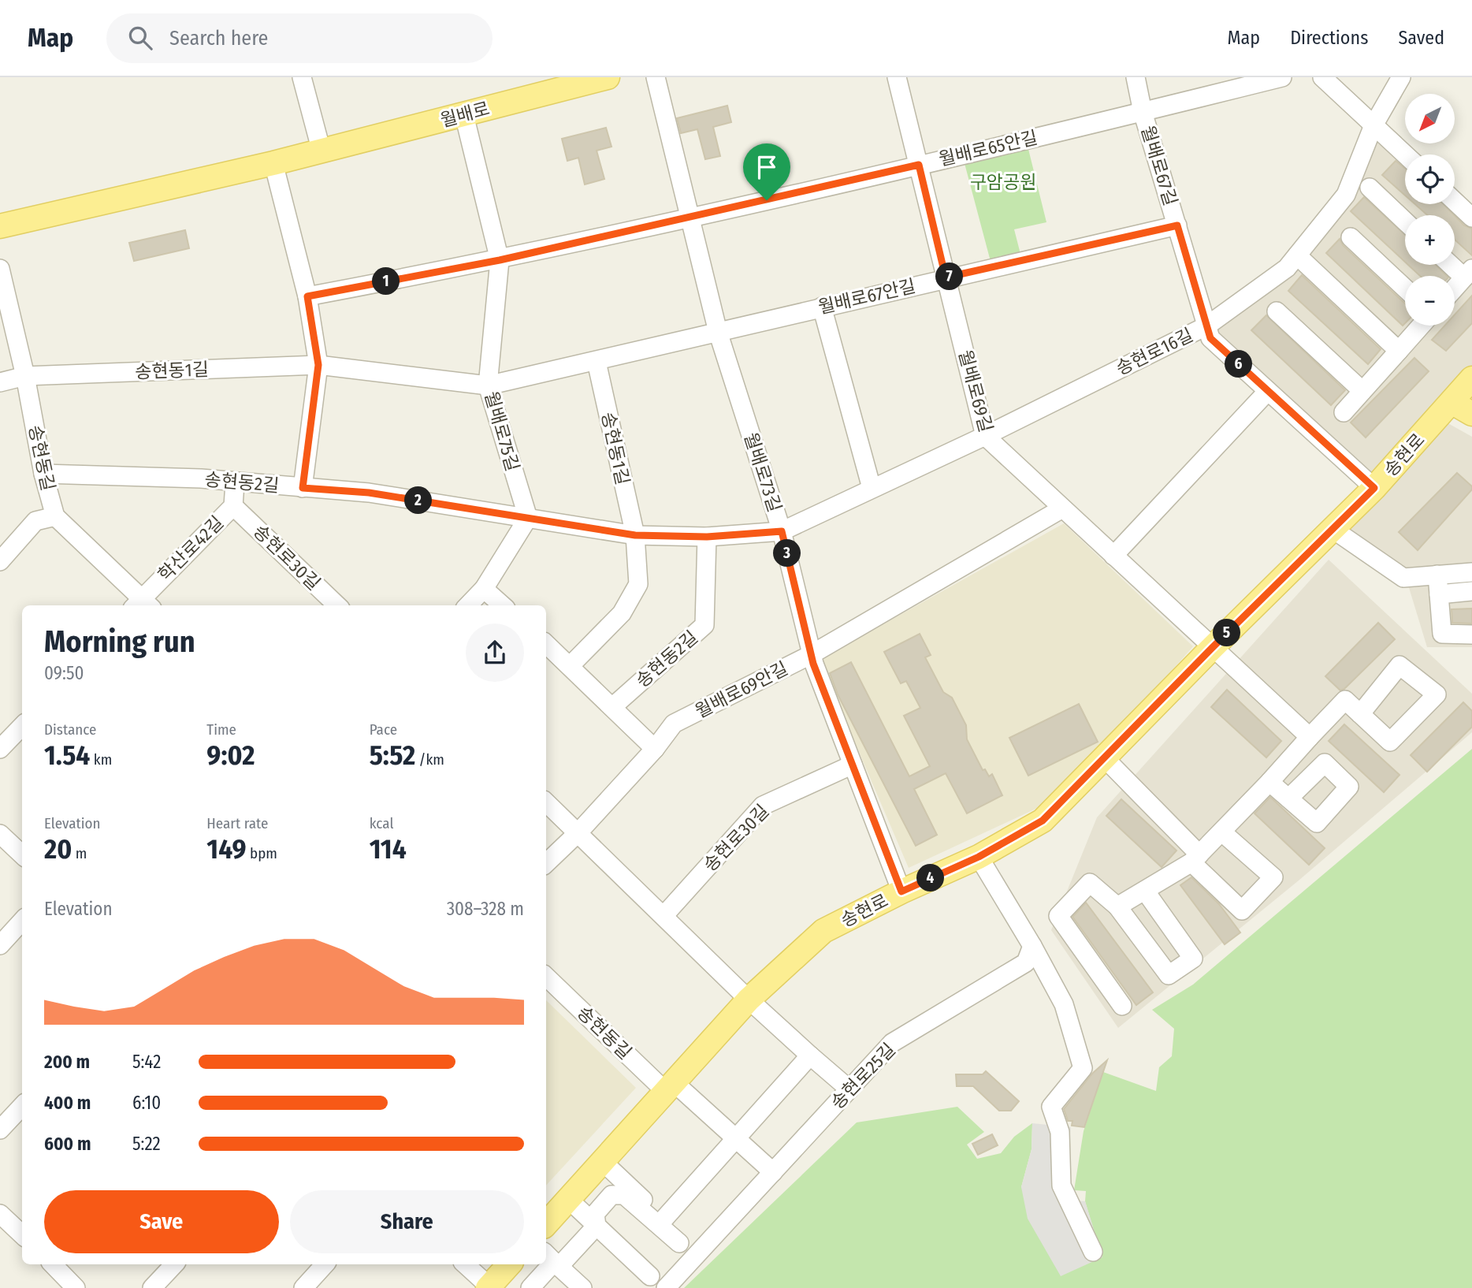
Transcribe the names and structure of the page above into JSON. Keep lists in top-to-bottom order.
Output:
{
  "streets": {
    "main road": ["월배로", "송현로"],
    "street": [
      "월배로65안길",
      "월배로67길",
      "월배로67안길",
      "송현로16길",
      "송현동1길",
      "월배로69길",
      "월배로75길",
      "송현동길",
      "월배로73길",
      "송현동2길",
      "학산로42길",
      "송현로30길",
      "월배로69안길",
      "송현로25길"
    ]
  },
  "crossings": [
    ["월배로", "월배로75길"],
    ["월배로65안길", "월배로67길"],
    ["월배로65안길", "월배로69길"],
    ["월배로65안길", "월배로75길"],
    ["월배로65안길", "월배로73길"],
    ["월배로67길", "월배로67안길"],
    ["월배로67길", "송현로16길"],
    ["월배로67길", "송현로"],
    ["월배로67안길", "송현동1길"],
    ["월배로67안길", "월배로69길"],
    ["월배로67안길", "월배로73길"],
    ["송현로16길", "월배로69길"],
    ["송현로16길", "월배로73길"],
    ["송현로16길", "송현동2길"],
    ["송현동1길", "월배로75길"],
    ["송현동1길", "송현동길"],
    ["송현동1길", "월배로73길"],
    ["송현동1길", "송현동2길"],
    ["월배로69길", "송현로"],
    ["월배로69길", "월배로69안길"],
    ["월배로75길", "송현동2길"],
    ["송현로", "송현동길"],
    ["송현로", "월배로73길"],
    ["송현동길", "송현동2길"],
    ["송현동길", "학산로42길"],
    ["송현동길", "송현로25길"],
    ["월배로73길", "송현동2길"],
    ["월배로73길", "송현로30길"],
    ["월배로73길", "월배로69안길"],
    ["송현동2길", "학산로42길"],
    ["학산로42길", "송현로30길"]
  ],
  "parks": ["구암공원"],
  "north": "bottom left",
  "page": {
    "header": "Map",
    "search": "Search here",
    "nav": ["Map", "Directions", "Saved"],
    "map_buttons": ["+", "−"],
    "pins": [
      "7",
      "1",
      "6",
      "2",
      "3",
      "5",
      "4"
    ],
    "heading": ["Morning run", "09:50"],
    "stats": [
      ["Distance", "1.54 km"],
      ["Time", "9:02"],
      ["Pace", "5:52 /km"],
      ["Elevation", "20 m"],
      ["Heart rate", "149 bpm"],
      ["kcal", "114"]
    ],
    "chart": ["Elevation", "308–328 m"],
    "list": [
      {
        "name": "200 m",
        "note": "5:42"
      },
      {
        "name": "400 m",
        "note": "6:10"
      },
      {
        "name": "600 m",
        "note": "5:22"
      }
    ],
    "buttons": ["Save", "Share"]
  }
}
